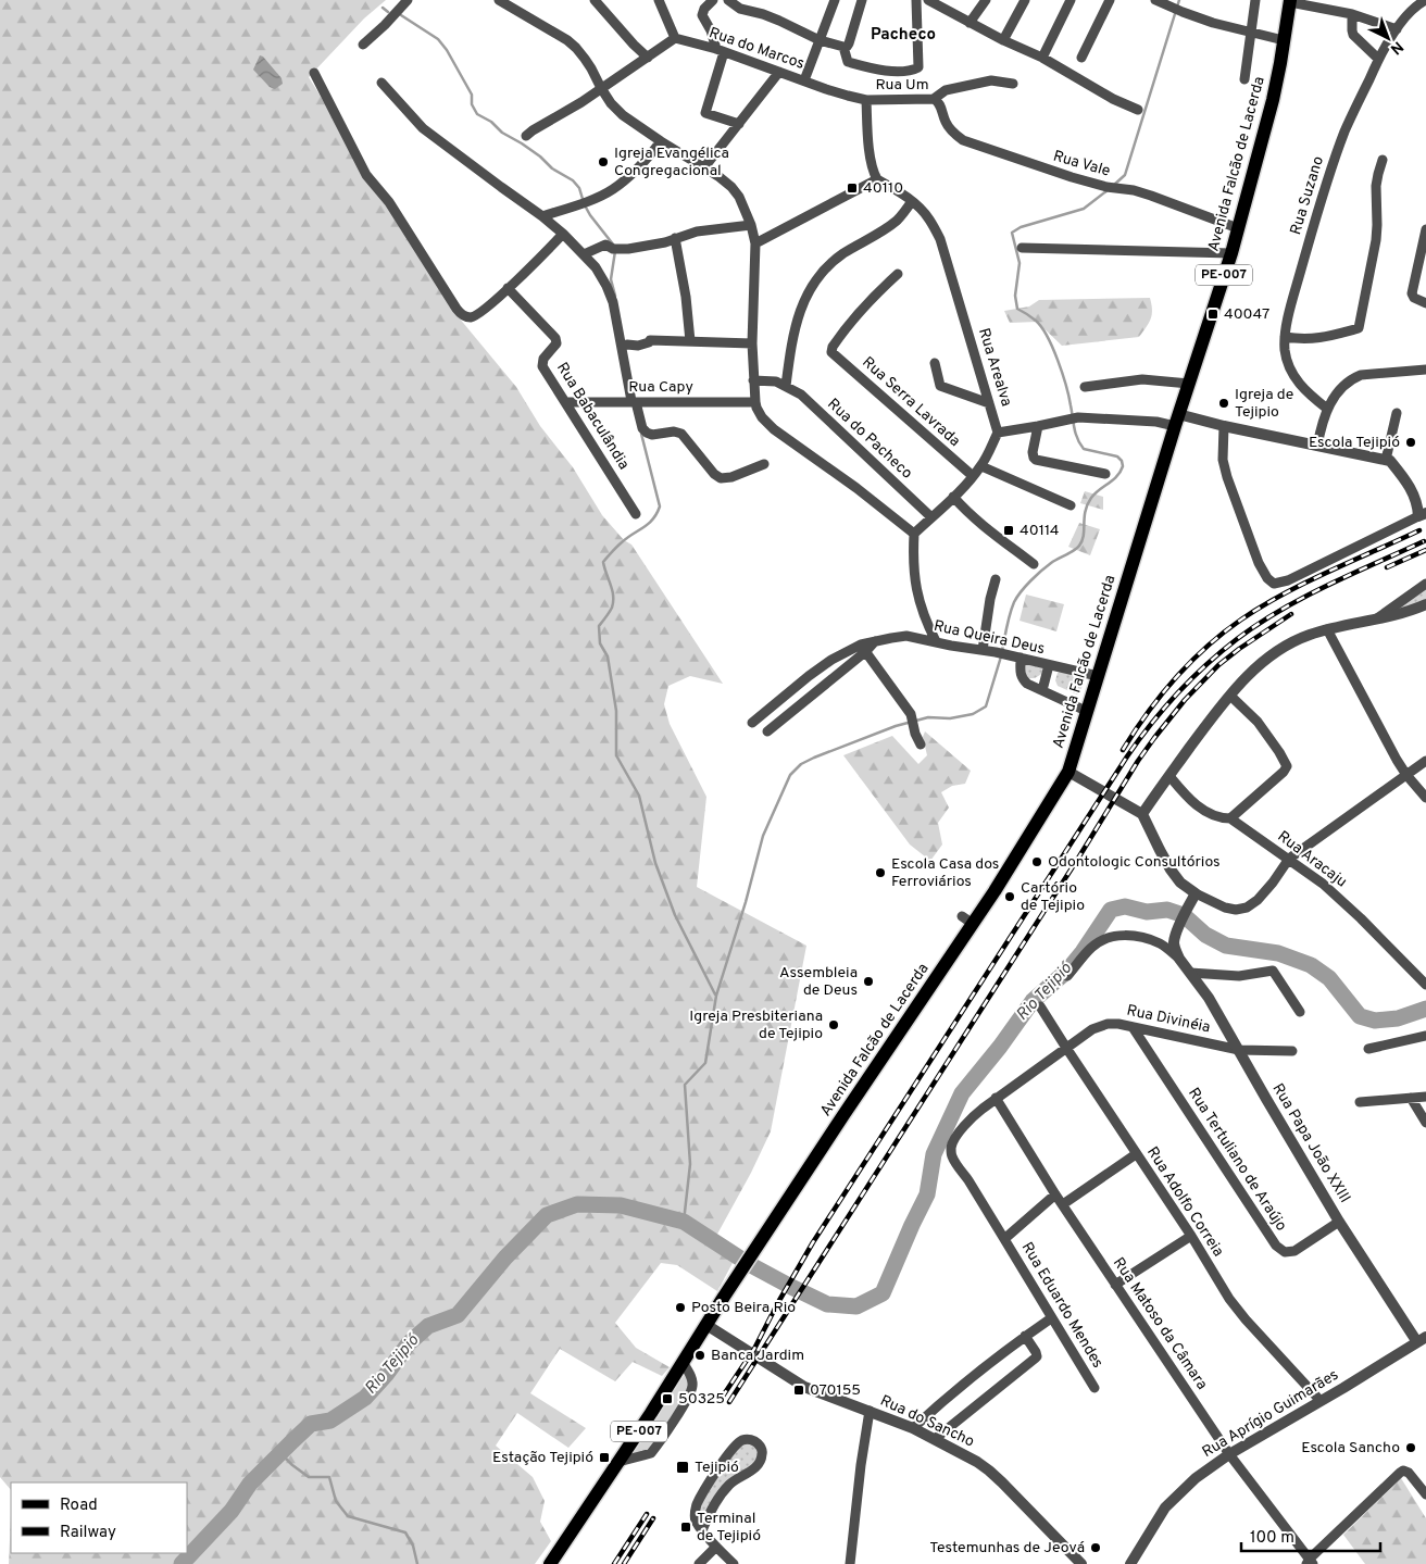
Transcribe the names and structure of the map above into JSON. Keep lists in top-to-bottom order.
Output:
{
  "streets": {
    "main road": ["Avenida Falcão de Lacerda", "PE-007"],
    "street": [
      "Rua do Marcos",
      "Rua Um",
      "Rua Vale",
      "Rua Suzano",
      "Rua Arealva",
      "Rua Capy",
      "Rua Serra Lavrada",
      "Rua Babaculândia",
      "Rua do Pacheco",
      "Rua Queira Deus",
      "Rua Aracaju",
      "Rua Divinéia",
      "Rua Papa João XXIII",
      "Rua Tertuliano de Araújo",
      "Rua Adolfo Correia",
      "Rua Eduardo Mendes",
      "Rua Matoso da Câmara",
      "Rua Aprígio Guimarães",
      "Rua do Sancho"
    ]
  },
  "crossings": [
    ["Rua do Marcos", "Rua Um"],
    ["Rua Um", "Rua Vale"],
    ["Rua Vale", "Avenida Falcão de Lacerda"],
    ["Avenida Falcão de Lacerda", "PE-007"],
    ["Avenida Falcão de Lacerda", "Rua Queira Deus"],
    ["Avenida Falcão de Lacerda", "Rua do Sancho"],
    ["PE-007", "Rua do Sancho"],
    ["Rua Capy", "Rua Babaculândia"],
    ["Rua Divinéia", "Rua Papa João XXIII"],
    ["Rua Divinéia", "Rua Tertuliano de Araújo"],
    ["Rua Divinéia", "Rua Adolfo Correia"],
    ["Rua Divinéia", "Rua Eduardo Mendes"],
    ["Rua Divinéia", "Rua Matoso da Câmara"],
    ["Rua Papa João XXIII", "Rua Tertuliano de Araújo"],
    ["Rua Papa João XXIII", "Rua Aprígio Guimarães"],
    ["Rua Adolfo Correia", "Rua Aprígio Guimarães"],
    ["Rua Eduardo Mendes", "Rua Matoso da Câmara"],
    ["Rua Matoso da Câmara", "Rua Aprígio Guimarães"]
  ],
  "districts": ["Pacheco"],
  "water": ["Rio Tejipió"],
  "places": {
    "other": [
      "Igreja Evangélica Congregacional",
      "Igreja de Tejipio",
      "Escola Tejipió",
      "Odontologic Consultórios",
      "Escola Casa dos Ferroviários",
      "Cartório de Tejipio",
      "Assembleia de Deus",
      "Igreja Presbiteriana de Tejipio",
      "Posto Beira Rio",
      "Banca Jardim",
      "Escola Sancho",
      "Testemunhas de Jeová"
    ],
    "transit": [
      "40110",
      "40047",
      "40114",
      "070155",
      "50325",
      "Estação Tejipió",
      "Tejipió",
      "Terminal de Tejipió"
    ]
  },
  "legend": ["Road", "Railway"],
  "scale_bar": "100 m",
  "north": "bottom right"
}
